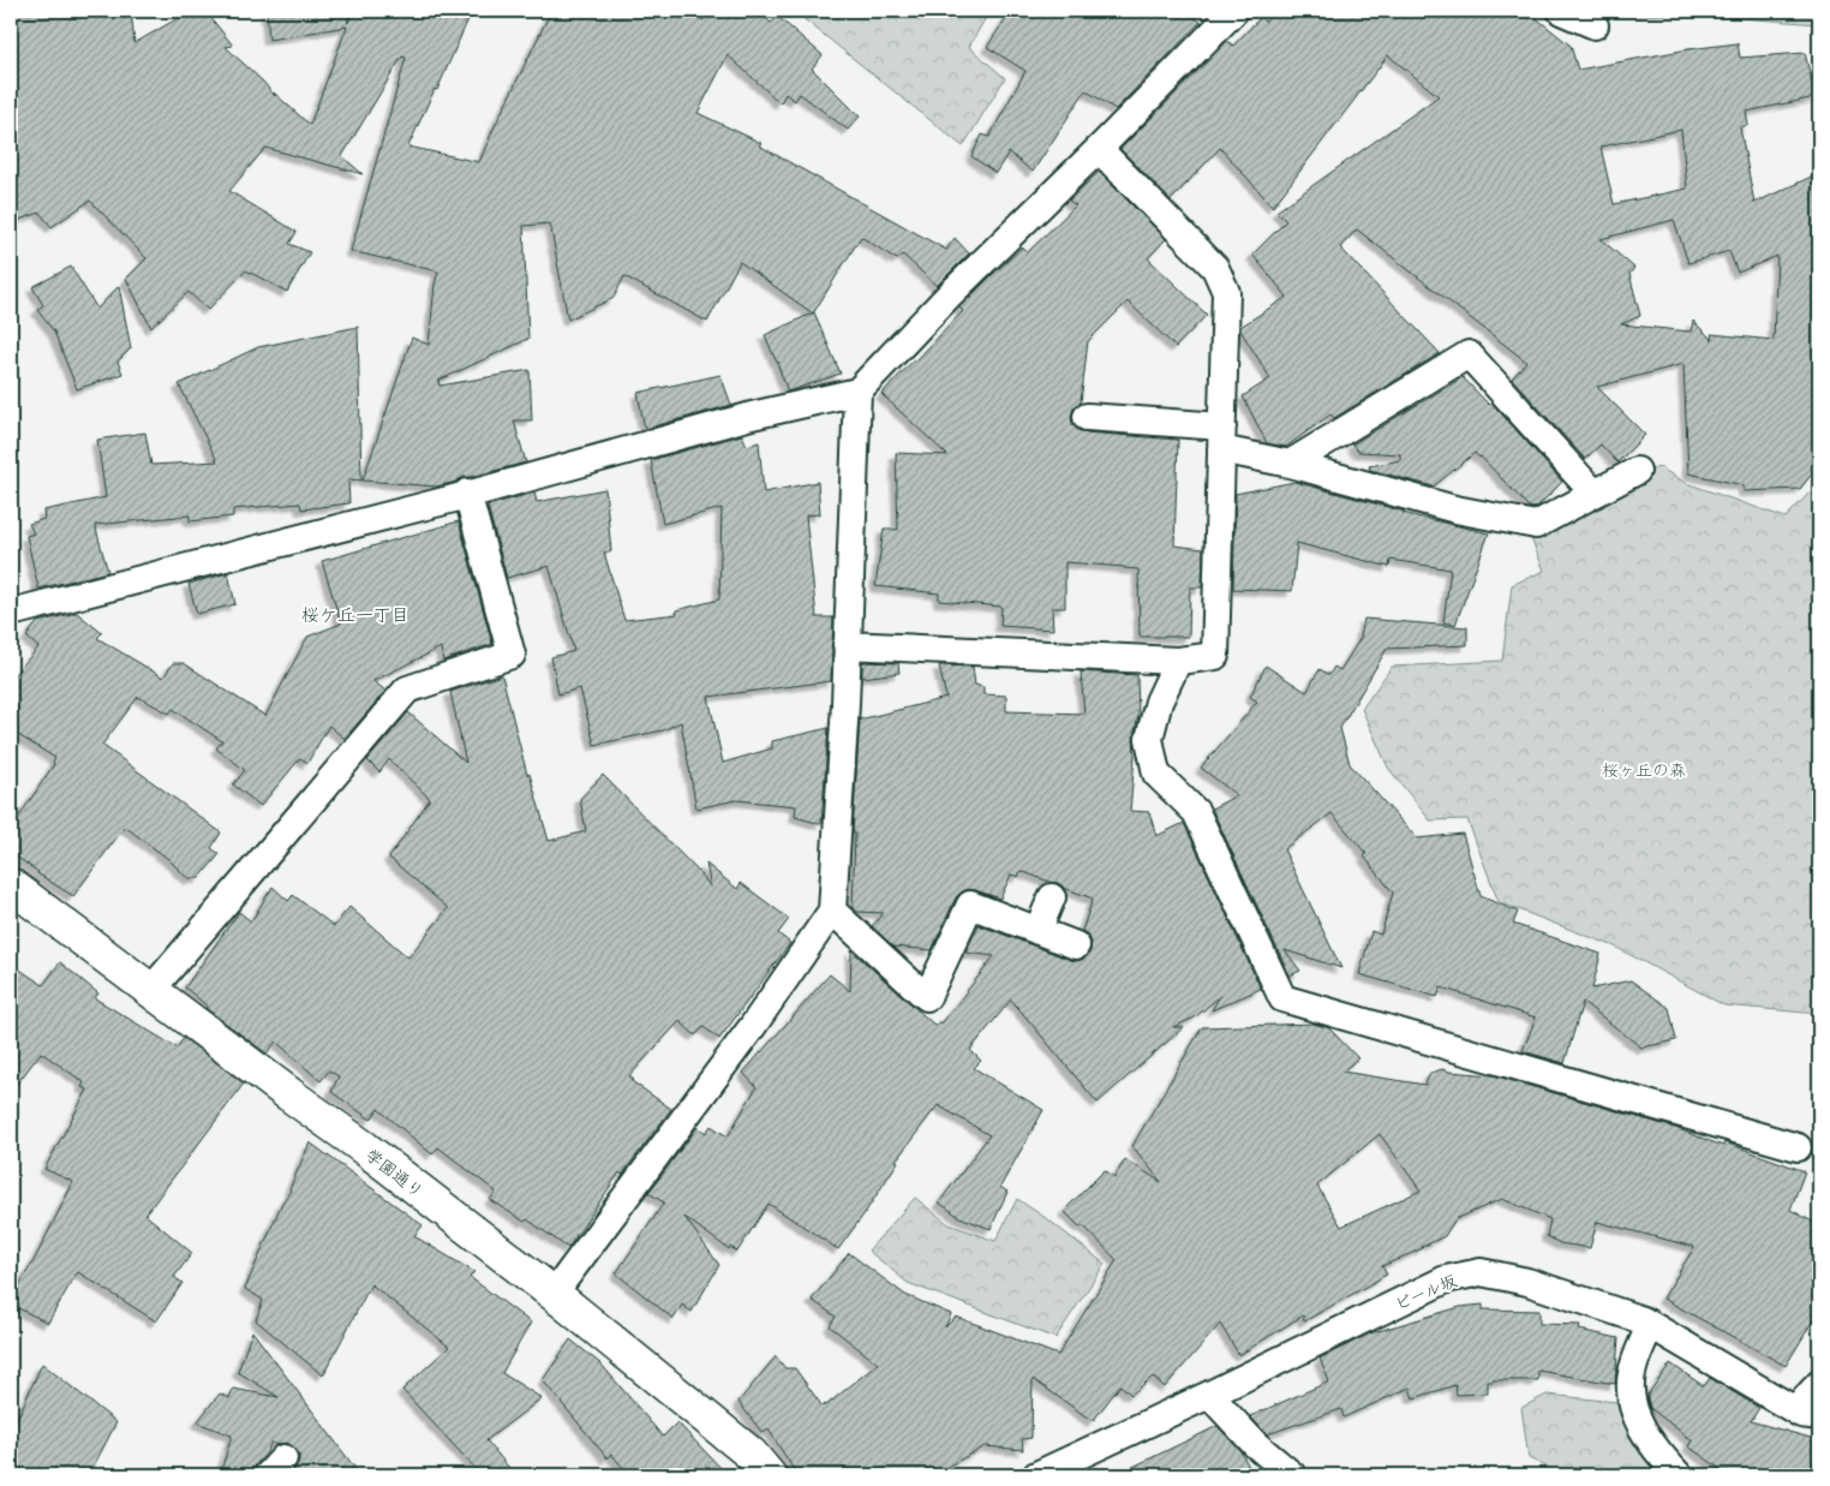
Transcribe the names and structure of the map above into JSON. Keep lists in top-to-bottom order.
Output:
{
  "streets": {
    "street": ["学園通り", "ビール坂"]
  },
  "districts": ["桜ケ丘一丁目"],
  "parks": ["桜ヶ丘の森"]
}
